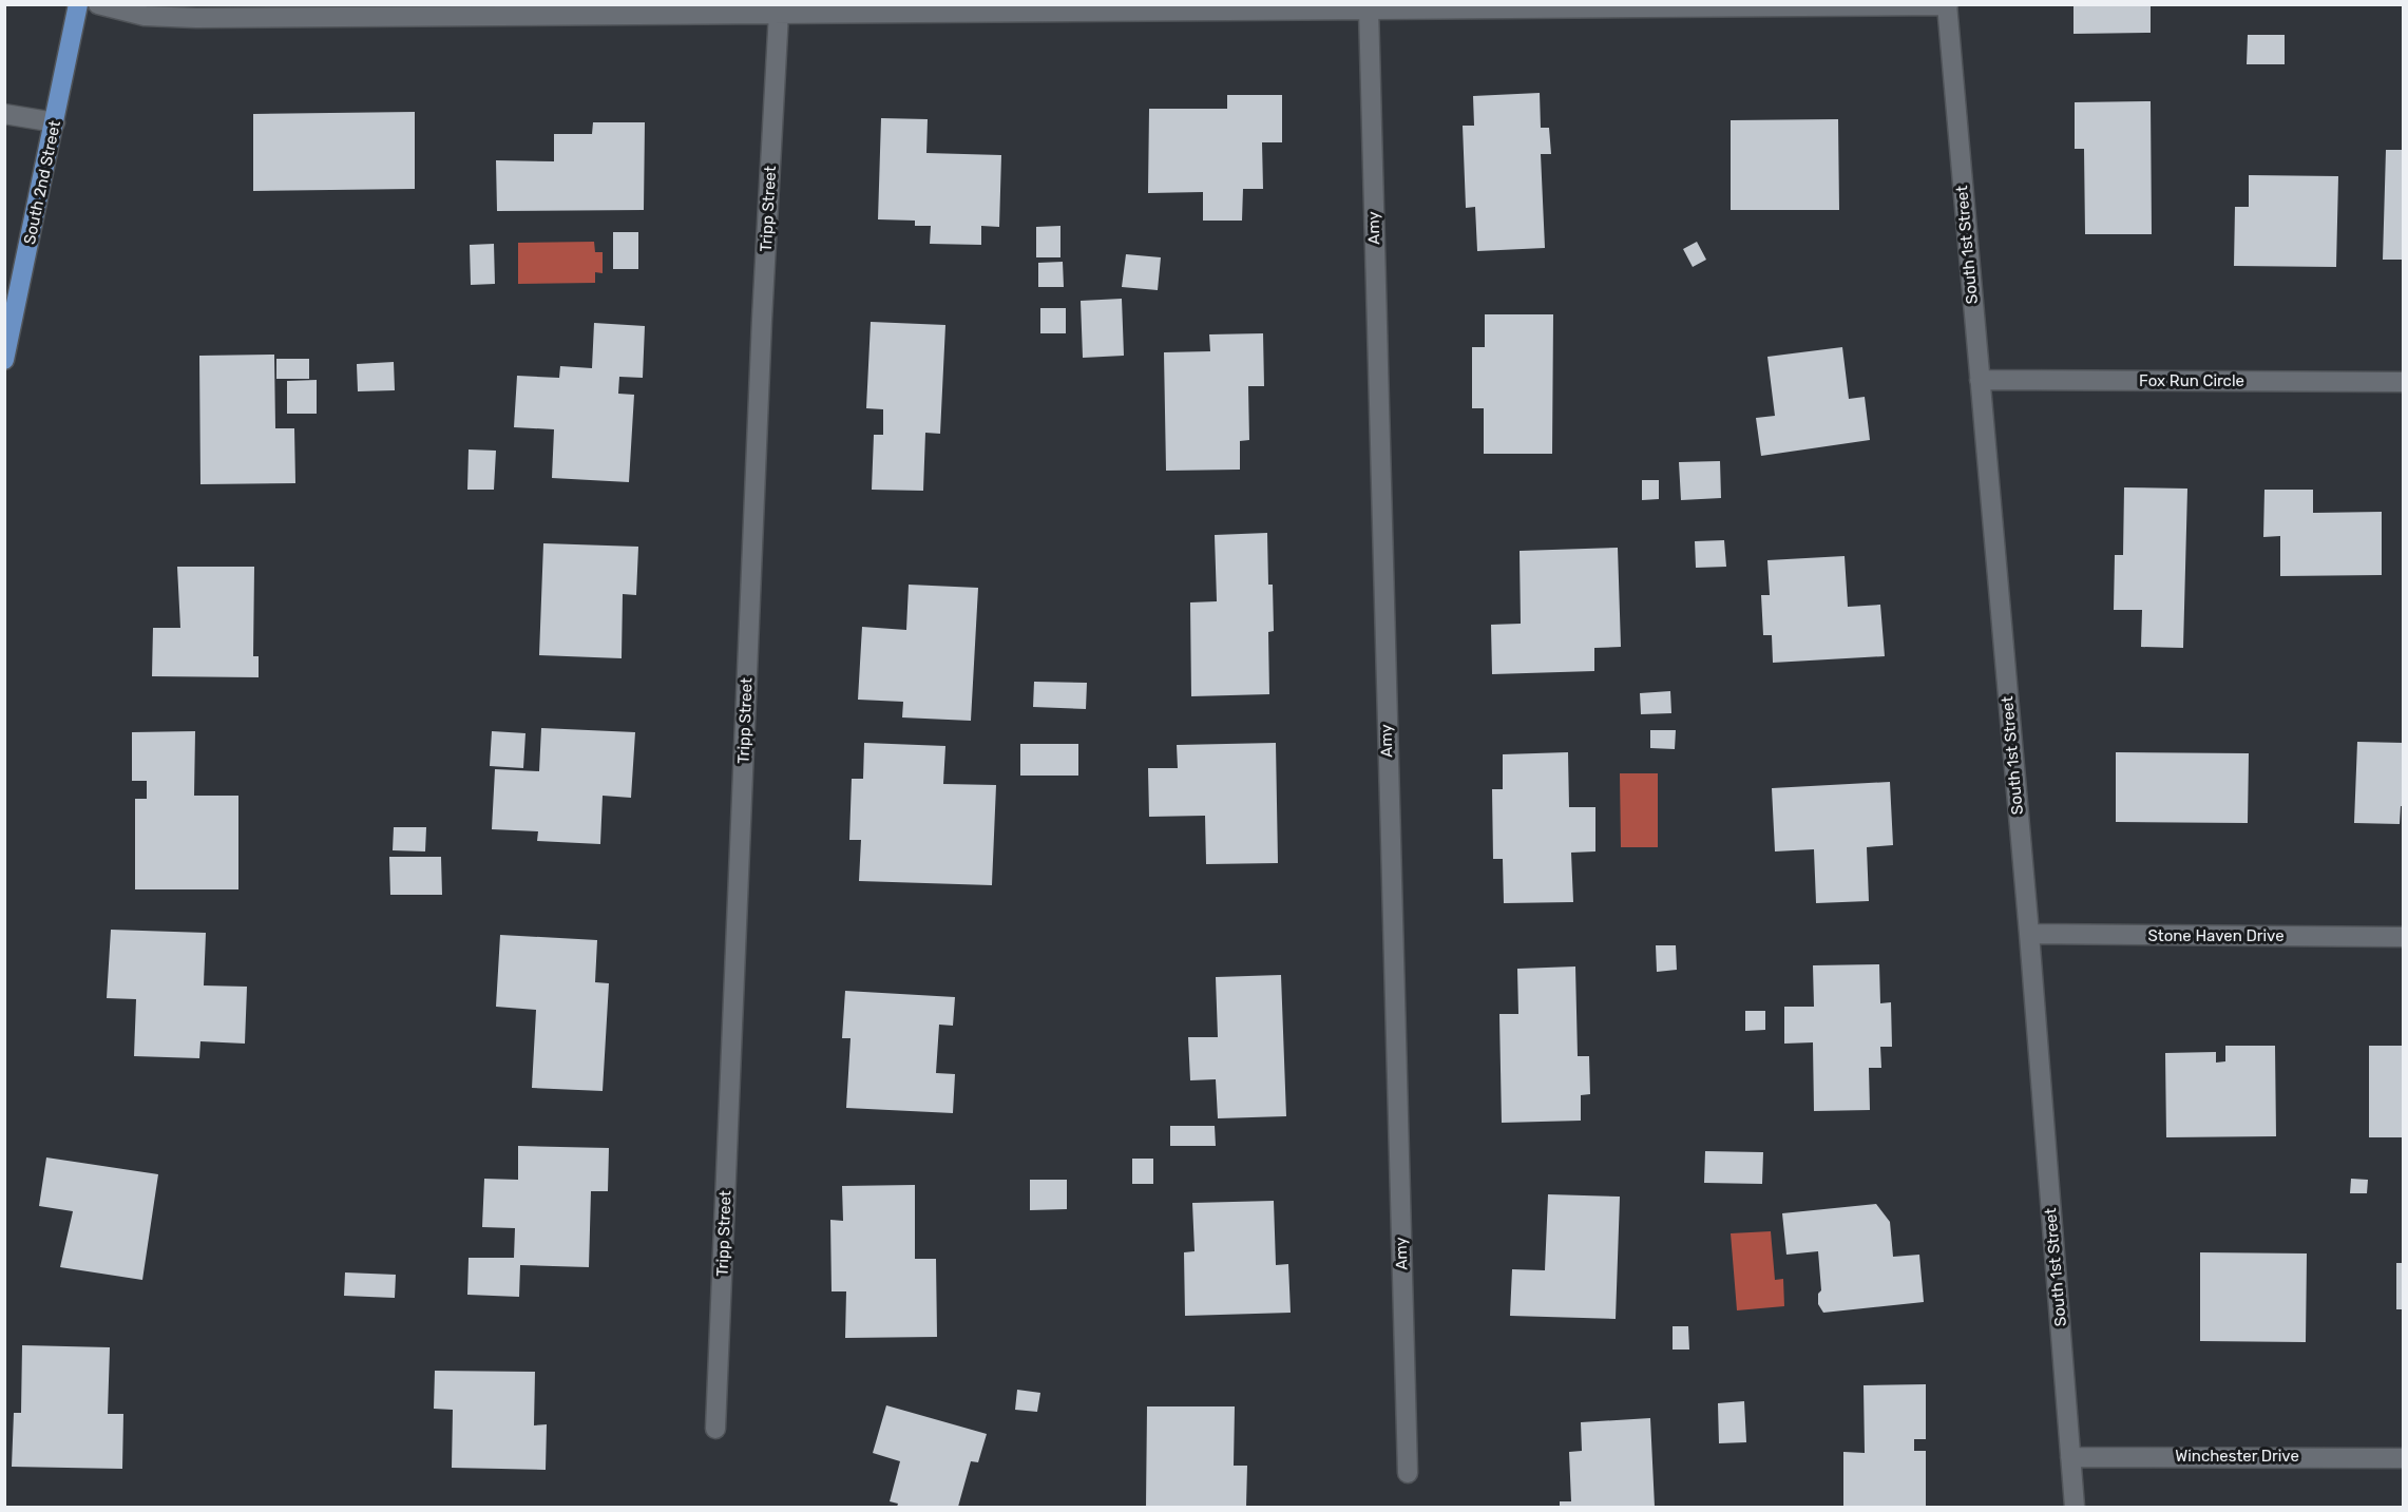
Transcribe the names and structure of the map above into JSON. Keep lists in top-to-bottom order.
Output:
{
  "streets": {
    "main road": ["South 2nd Street"],
    "street": [
      "Tripp Street",
      "Amy",
      "South 1st Street",
      "Fox Run Circle",
      "Stone Haven Drive",
      "Winchester Drive"
    ]
  },
  "crossings": [
    ["South 1st Street", "Fox Run Circle"],
    ["South 1st Street", "Stone Haven Drive"],
    ["South 1st Street", "Winchester Drive"]
  ]
}
